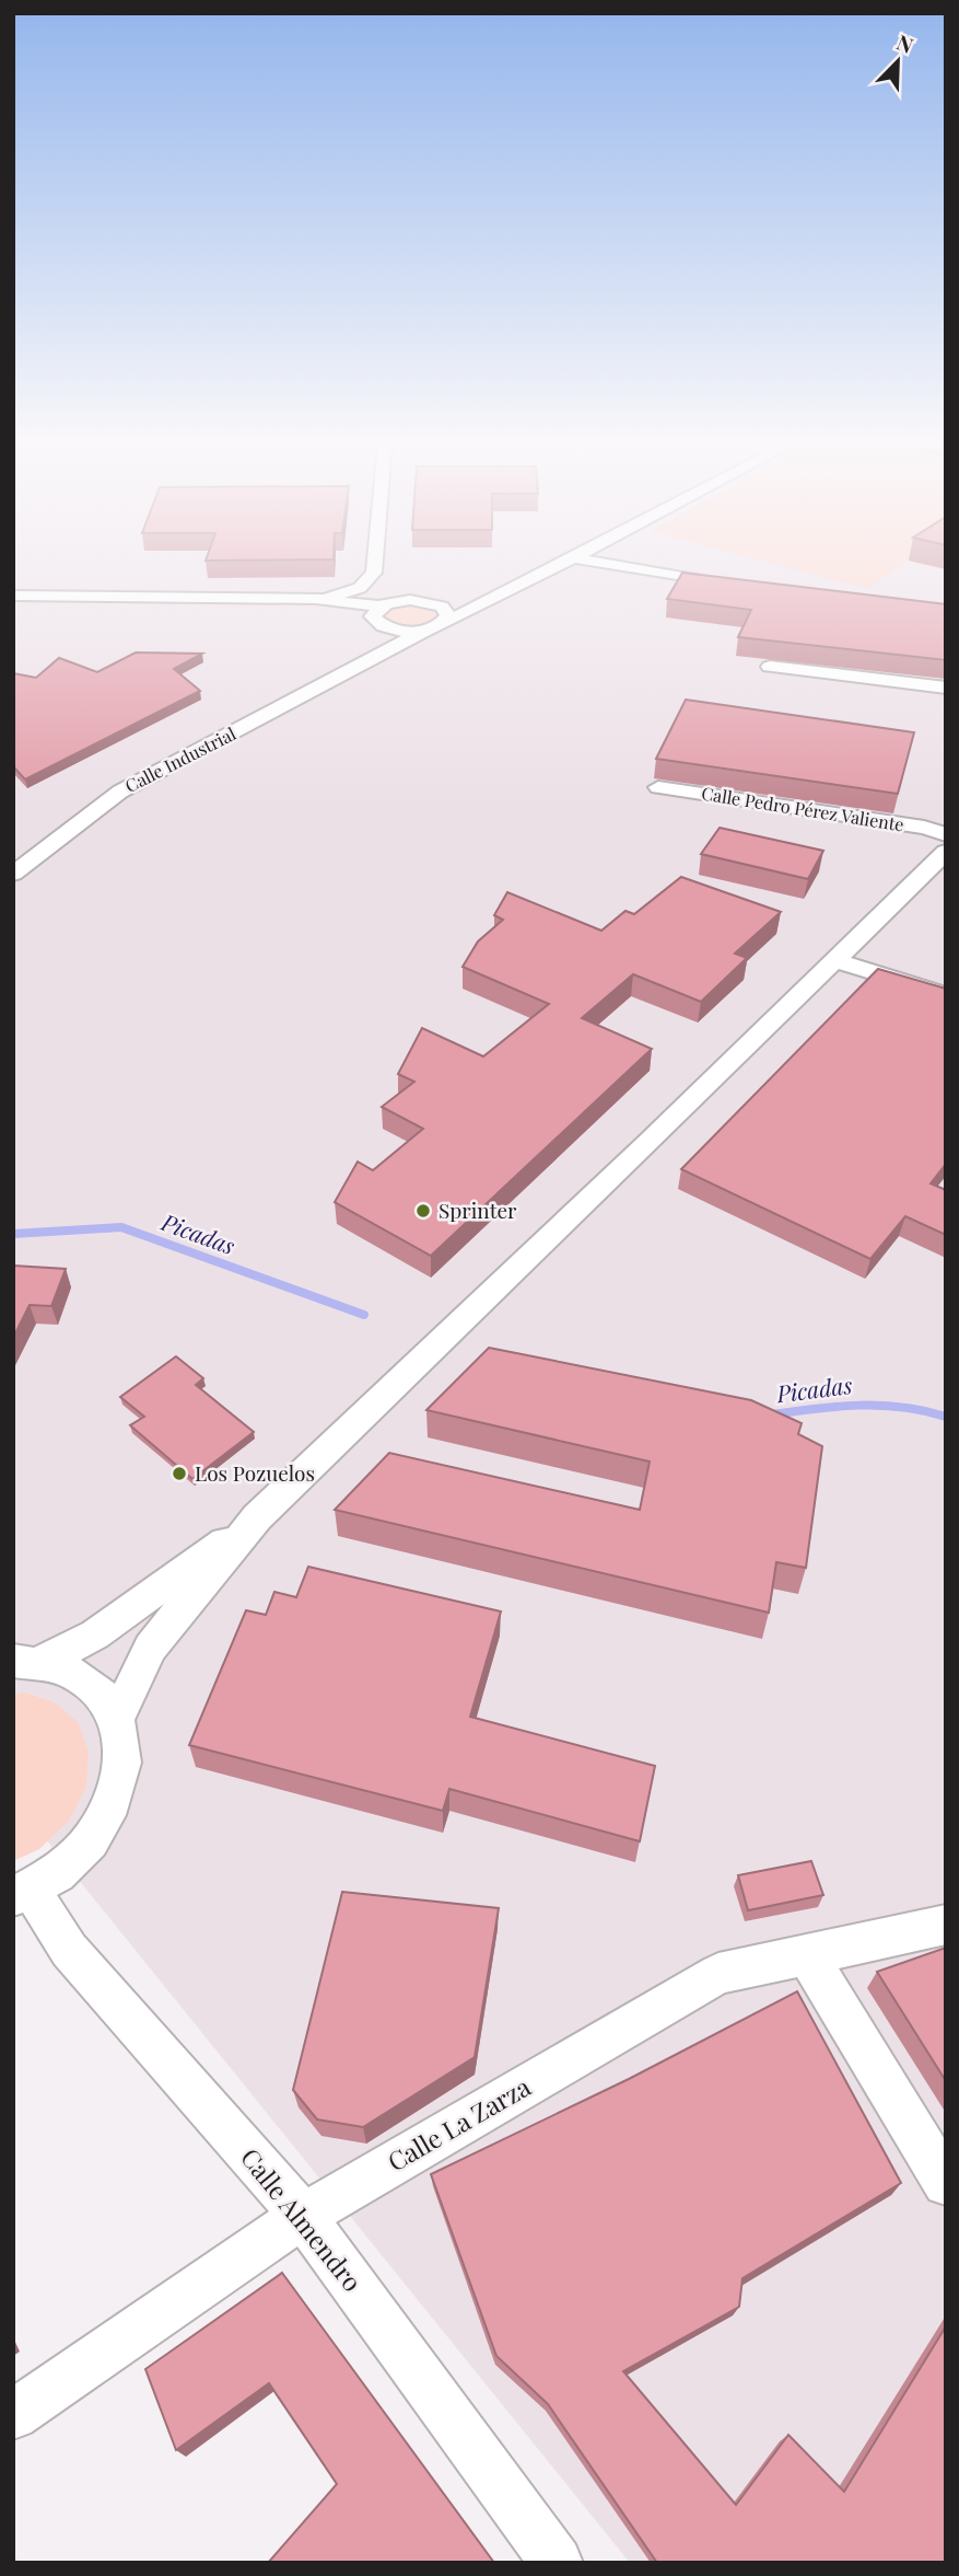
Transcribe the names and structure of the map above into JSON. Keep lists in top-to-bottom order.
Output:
{
  "streets": {
    "street": [
      "Calle Industrial",
      "Calle Pedro Pérez Valiente",
      "Calle La Zarza",
      "Calle Almendro"
    ]
  },
  "crossings": [
    ["Calle La Zarza", "Calle Almendro"]
  ],
  "water": ["Picadas"],
  "places": ["Sprinter", "Los Pozuelos"],
  "north": "top right"
}
